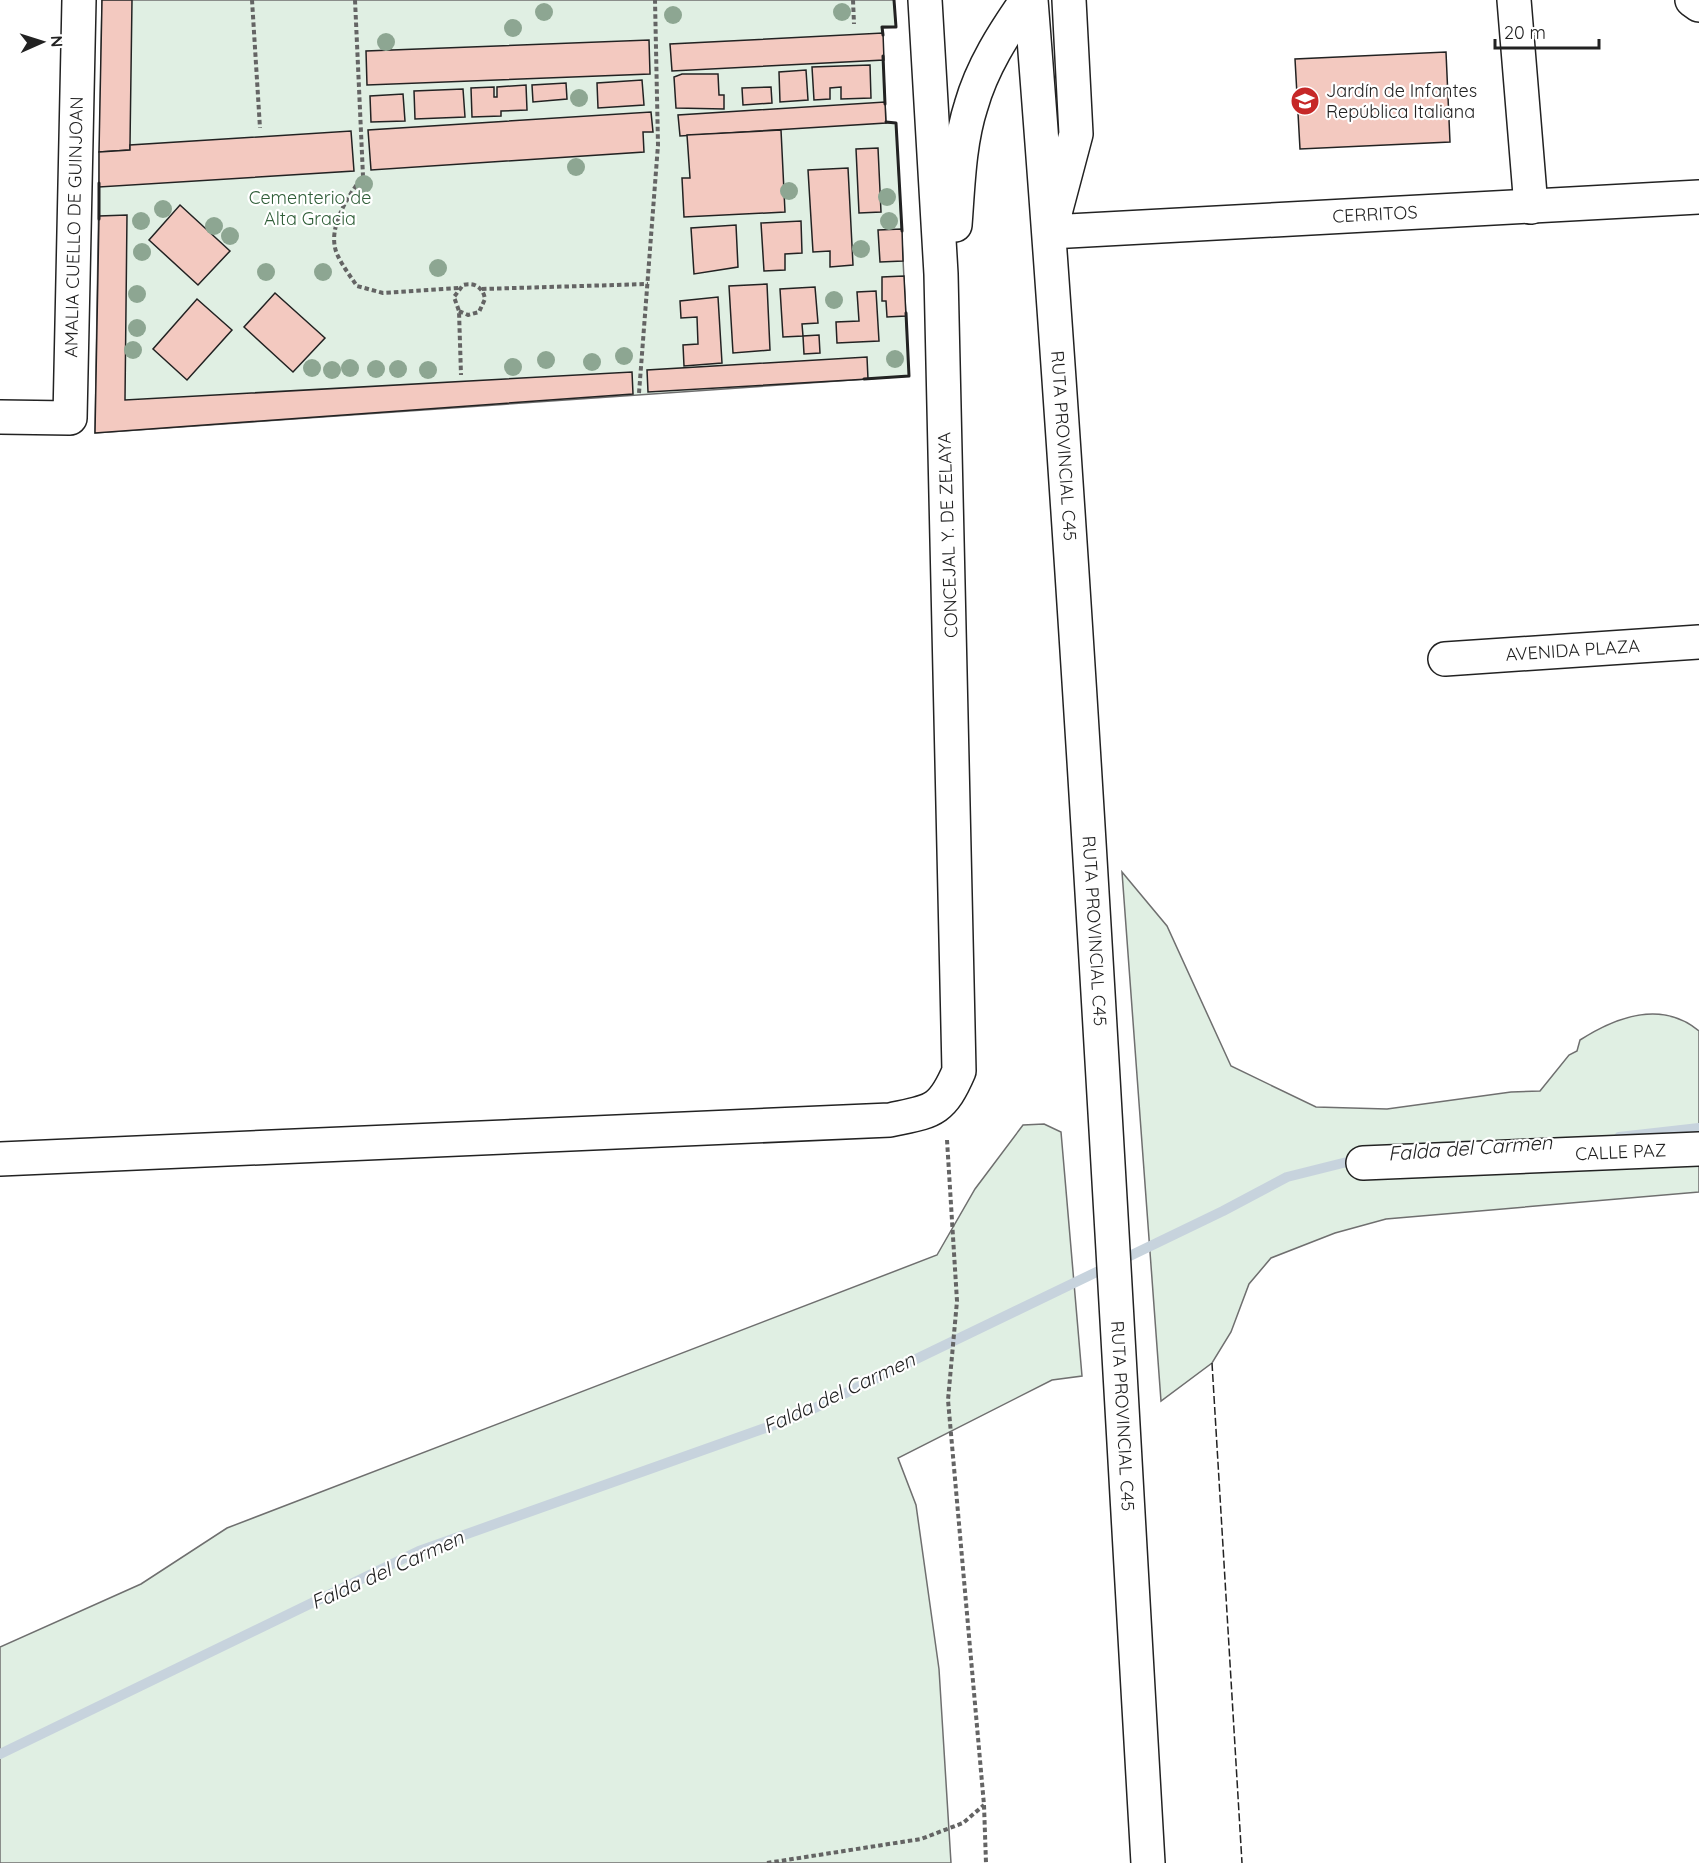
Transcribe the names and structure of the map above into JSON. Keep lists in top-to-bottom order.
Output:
{
  "streets": {
    "street": [
      "CERRITOS",
      "AMALIA CUELLO DE GUINJOAN",
      "RUTA PROVINCIAL C45",
      "CONCEJAL Y. DE ZELAYA",
      "AVENIDA PLAZA",
      "CALLE PAZ"
    ]
  },
  "crossings": [
    ["CERRITOS", "RUTA PROVINCIAL C45"]
  ],
  "water": ["Falda del Carmen"],
  "parks": ["Cementerio de Alta Gracia"],
  "places": {
    "school or university": ["Jardín de Infantes República Italiana"]
  },
  "scale_bar": "20 m",
  "north": "right"
}
